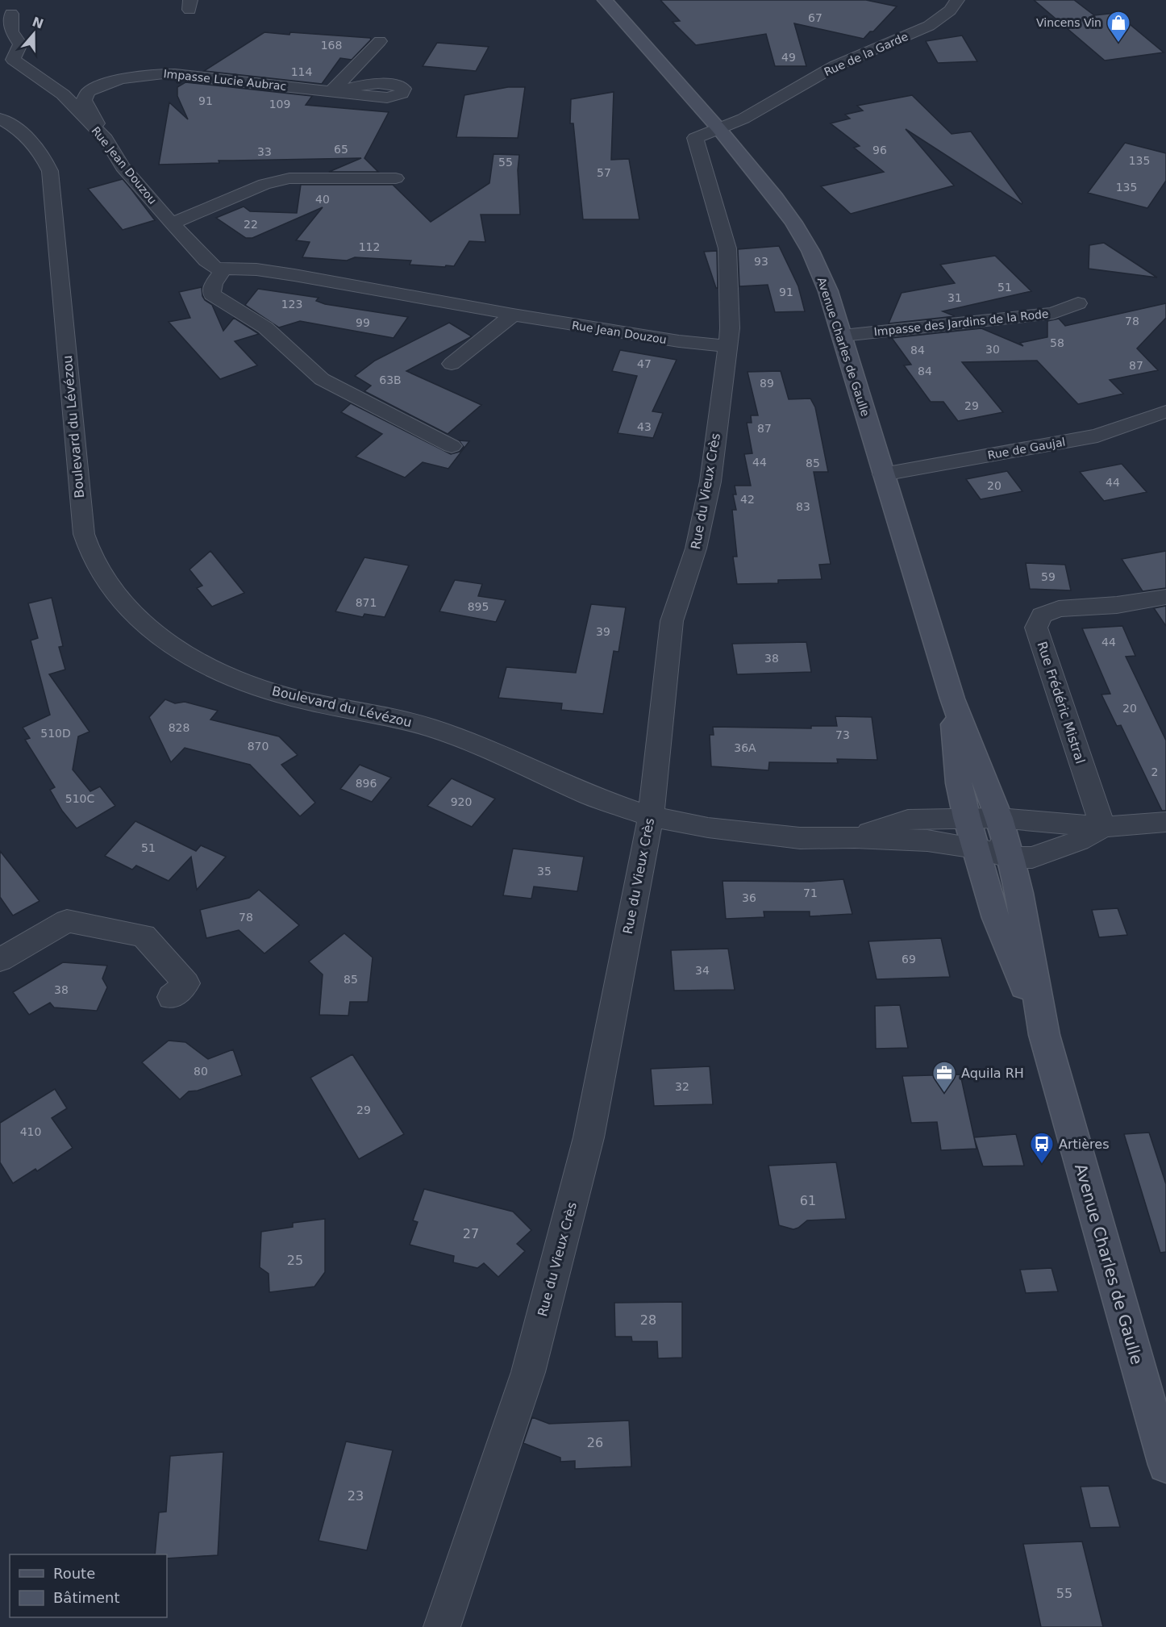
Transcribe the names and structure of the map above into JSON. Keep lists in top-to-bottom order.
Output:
{
  "streets": {
    "main road": ["Avenue Charles de Gaulle"],
    "street": [
      "Rue de la Garde",
      "Impasse Lucie Aubrac",
      "Rue Jean Douzou",
      "Impasse des Jardins de la Rode",
      "Boulevard du Lévézou",
      "Rue de Gaujal",
      "Rue du Vieux Crès",
      "Rue Frédéric Mistral"
    ]
  },
  "crossings": [
    ["Rue de la Garde", "Avenue Charles de Gaulle"],
    ["Rue de la Garde", "Rue du Vieux Crès"],
    ["Impasse Lucie Aubrac", "Rue Jean Douzou"],
    ["Rue Jean Douzou", "Rue du Vieux Crès"],
    ["Impasse des Jardins de la Rode", "Avenue Charles de Gaulle"],
    ["Avenue Charles de Gaulle", "Boulevard du Lévézou"],
    ["Avenue Charles de Gaulle", "Rue de Gaujal"],
    ["Avenue Charles de Gaulle", "Rue du Vieux Crès"],
    ["Boulevard du Lévézou", "Rue du Vieux Crès"],
    ["Boulevard du Lévézou", "Rue Frédéric Mistral"]
  ],
  "places": {
    "shop": ["Vincens Vin"],
    "office": ["Aquila RH"],
    "bus stop": ["Artières"]
  },
  "house_numbers": [
    "67",
    "168",
    "49",
    "114",
    "91",
    "109",
    "65",
    "96",
    "33",
    "135",
    "55",
    "57",
    "135",
    "40",
    "22",
    "112",
    "93",
    "51",
    "91",
    "31",
    "123",
    "78",
    "99",
    "58",
    "30",
    "84",
    "47",
    "87",
    "84",
    "63B",
    "89",
    "29",
    "43",
    "87",
    "44",
    "85",
    "44",
    "20",
    "42",
    "83",
    "59",
    "871",
    "895",
    "39",
    "44",
    "38",
    "20",
    "828",
    "510D",
    "73",
    "870",
    "36A",
    "2",
    "896",
    "510C",
    "920",
    "51",
    "35",
    "71",
    "36",
    "78",
    "69",
    "34",
    "85",
    "38",
    "80",
    "32",
    "29",
    "410",
    "61",
    "27",
    "25",
    "28",
    "26",
    "23",
    "55"
  ],
  "legend": ["Route", "Bâtiment"],
  "north": "top"
}
